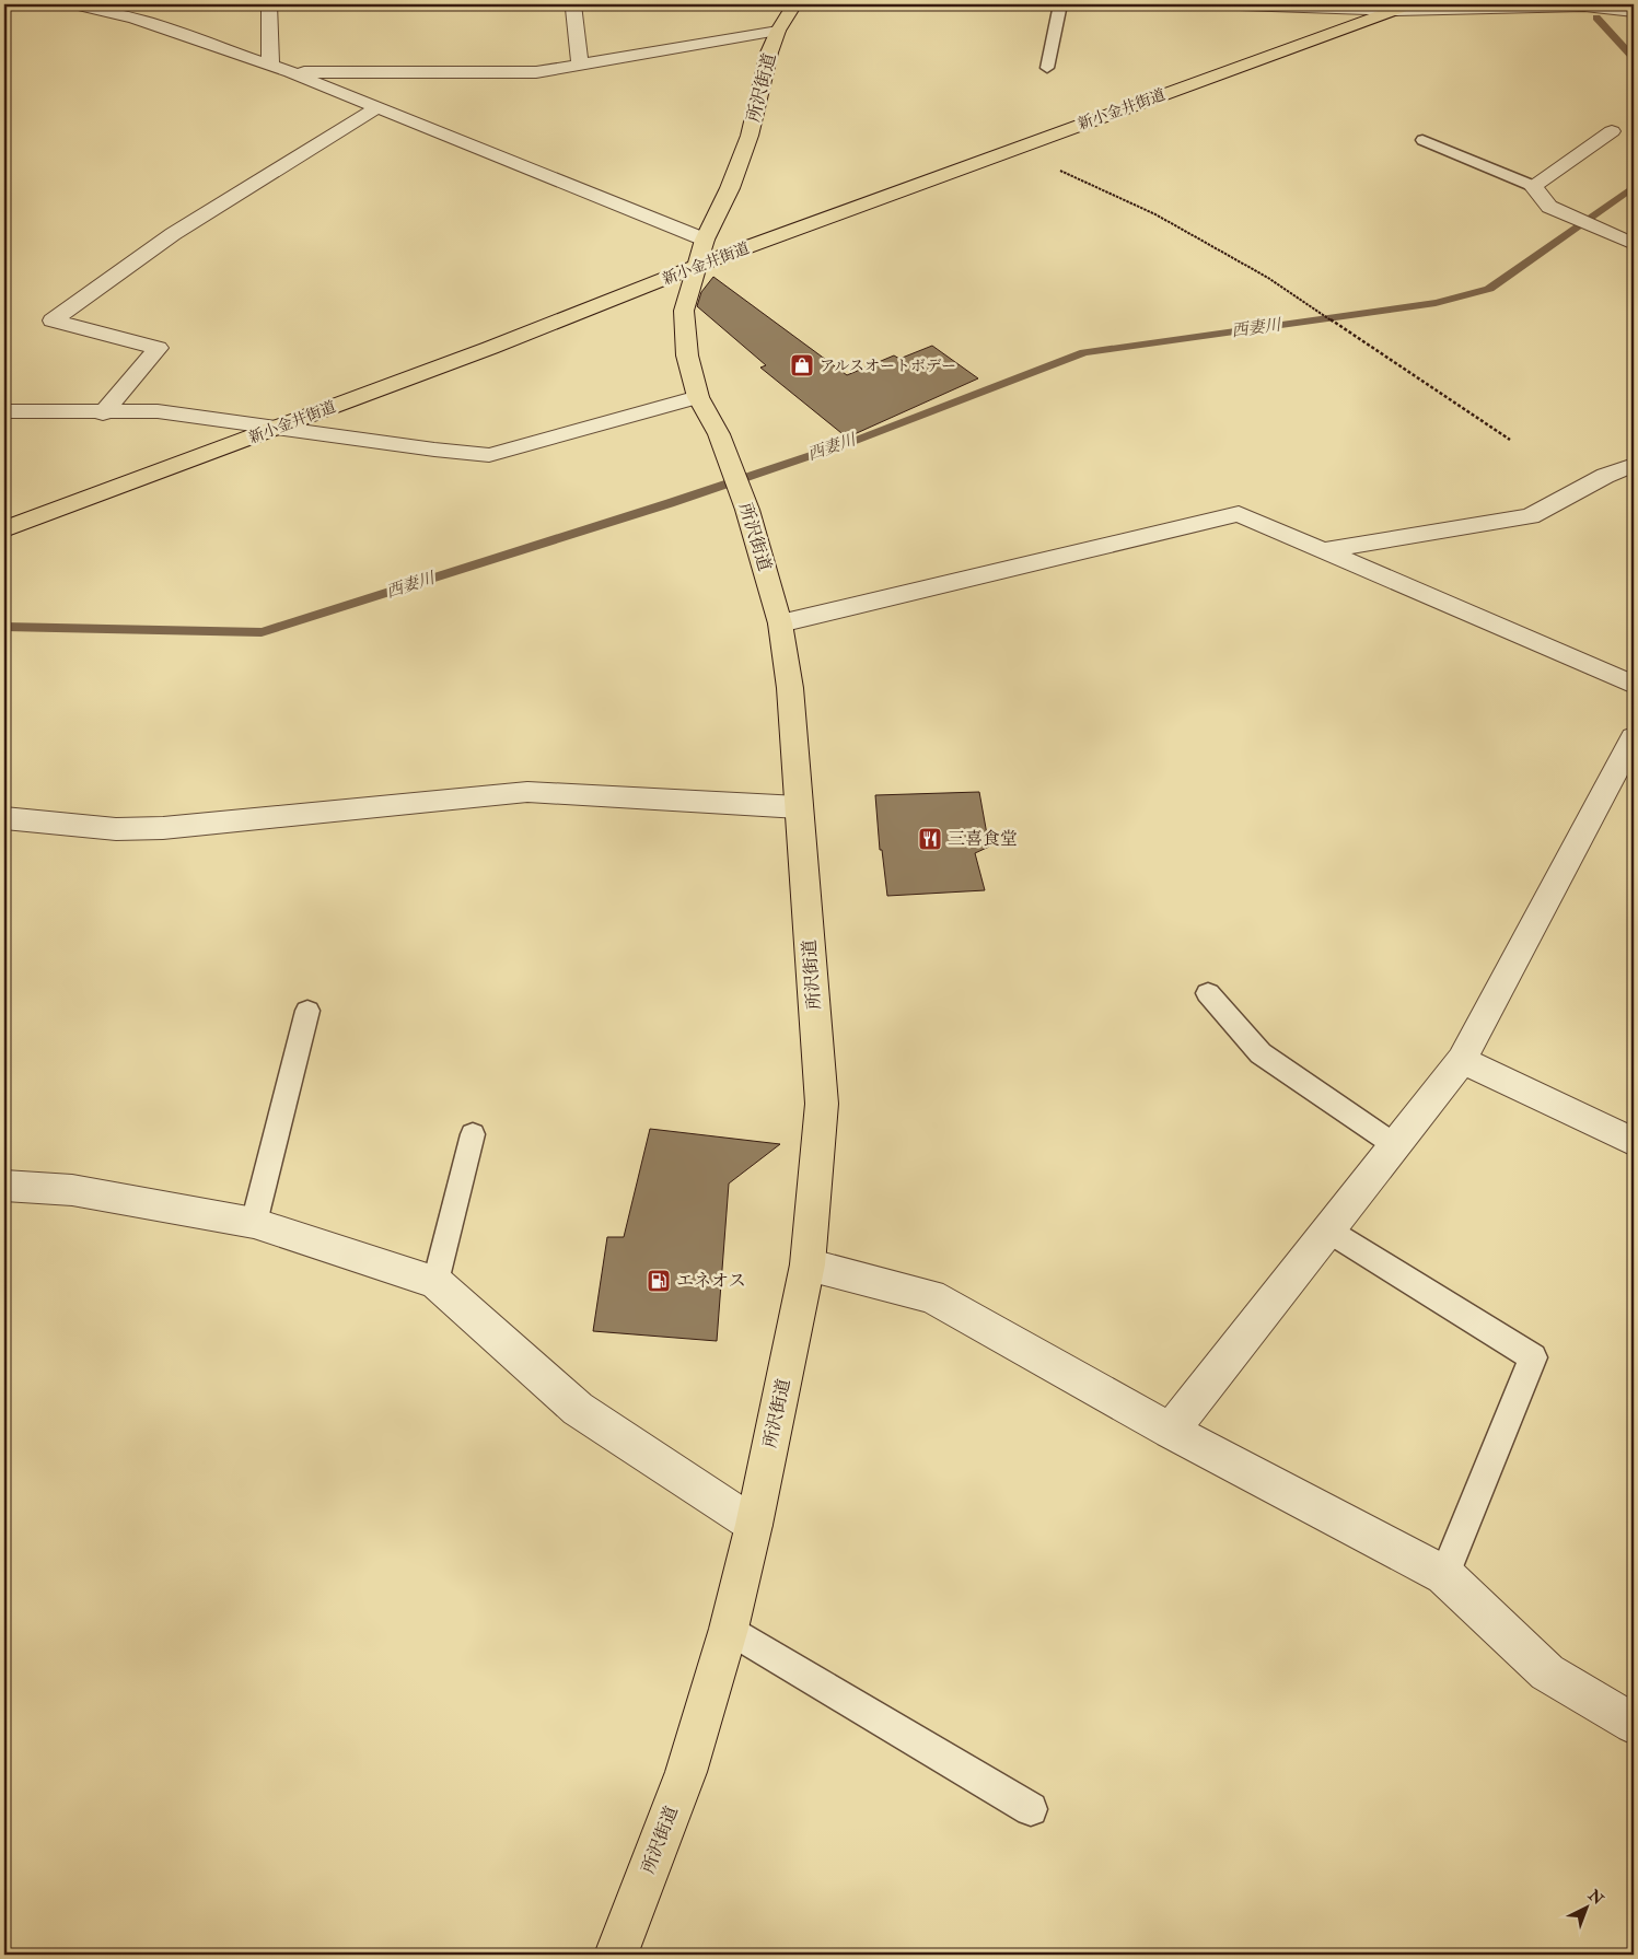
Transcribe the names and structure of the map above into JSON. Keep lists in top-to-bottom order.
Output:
{
  "streets": {
    "main road": ["所沢街道", "新小金井街道"]
  },
  "crossings": [
    ["所沢街道", "新小金井街道"]
  ],
  "water": ["西妻川"],
  "places": {
    "shop": ["アルスオートボデー"],
    "restaurant": ["三喜食堂"],
    "fuel station": ["エネオス"]
  },
  "north": "top right"
}
